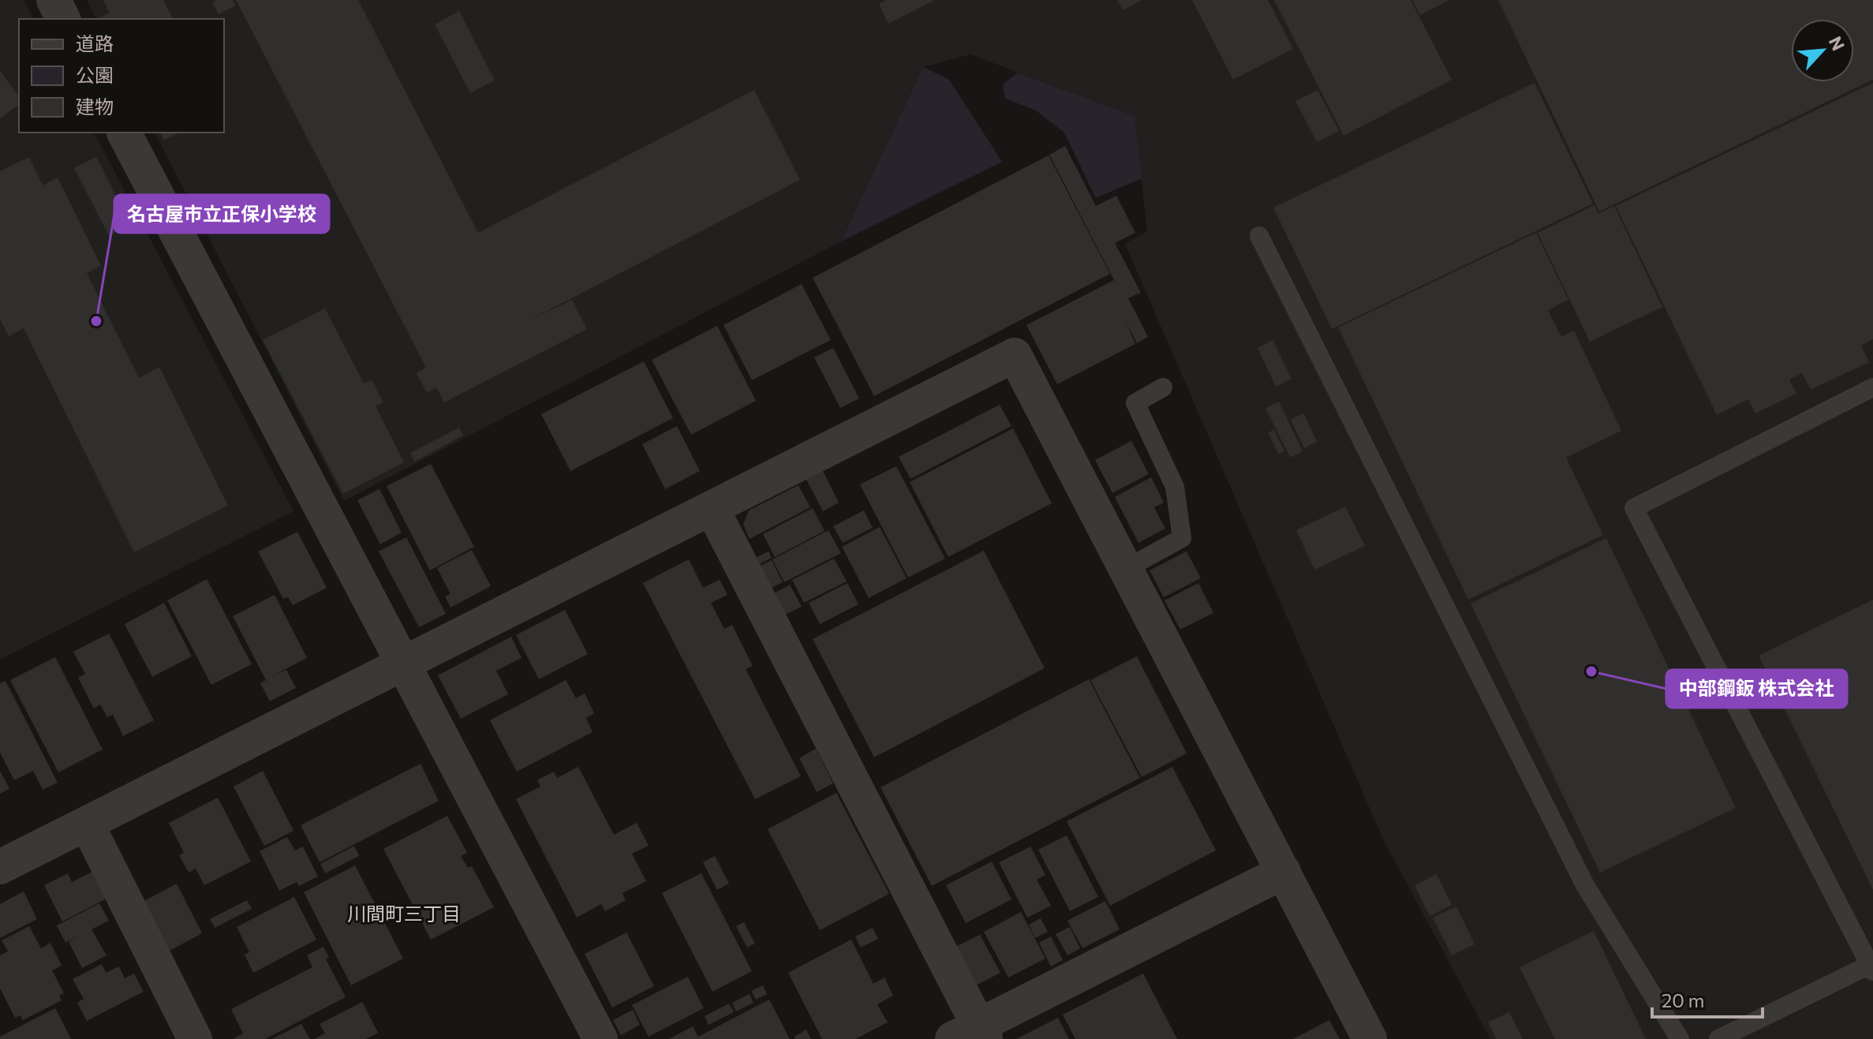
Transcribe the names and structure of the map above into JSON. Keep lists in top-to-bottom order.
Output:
{
  "districts": ["川間町三丁目"],
  "places": ["名古屋市立正保小学校", "中部鋼鈑 株式会社"],
  "legend": ["道路", "公園", "建物"],
  "scale_bar": "20 m",
  "north": "top right"
}
